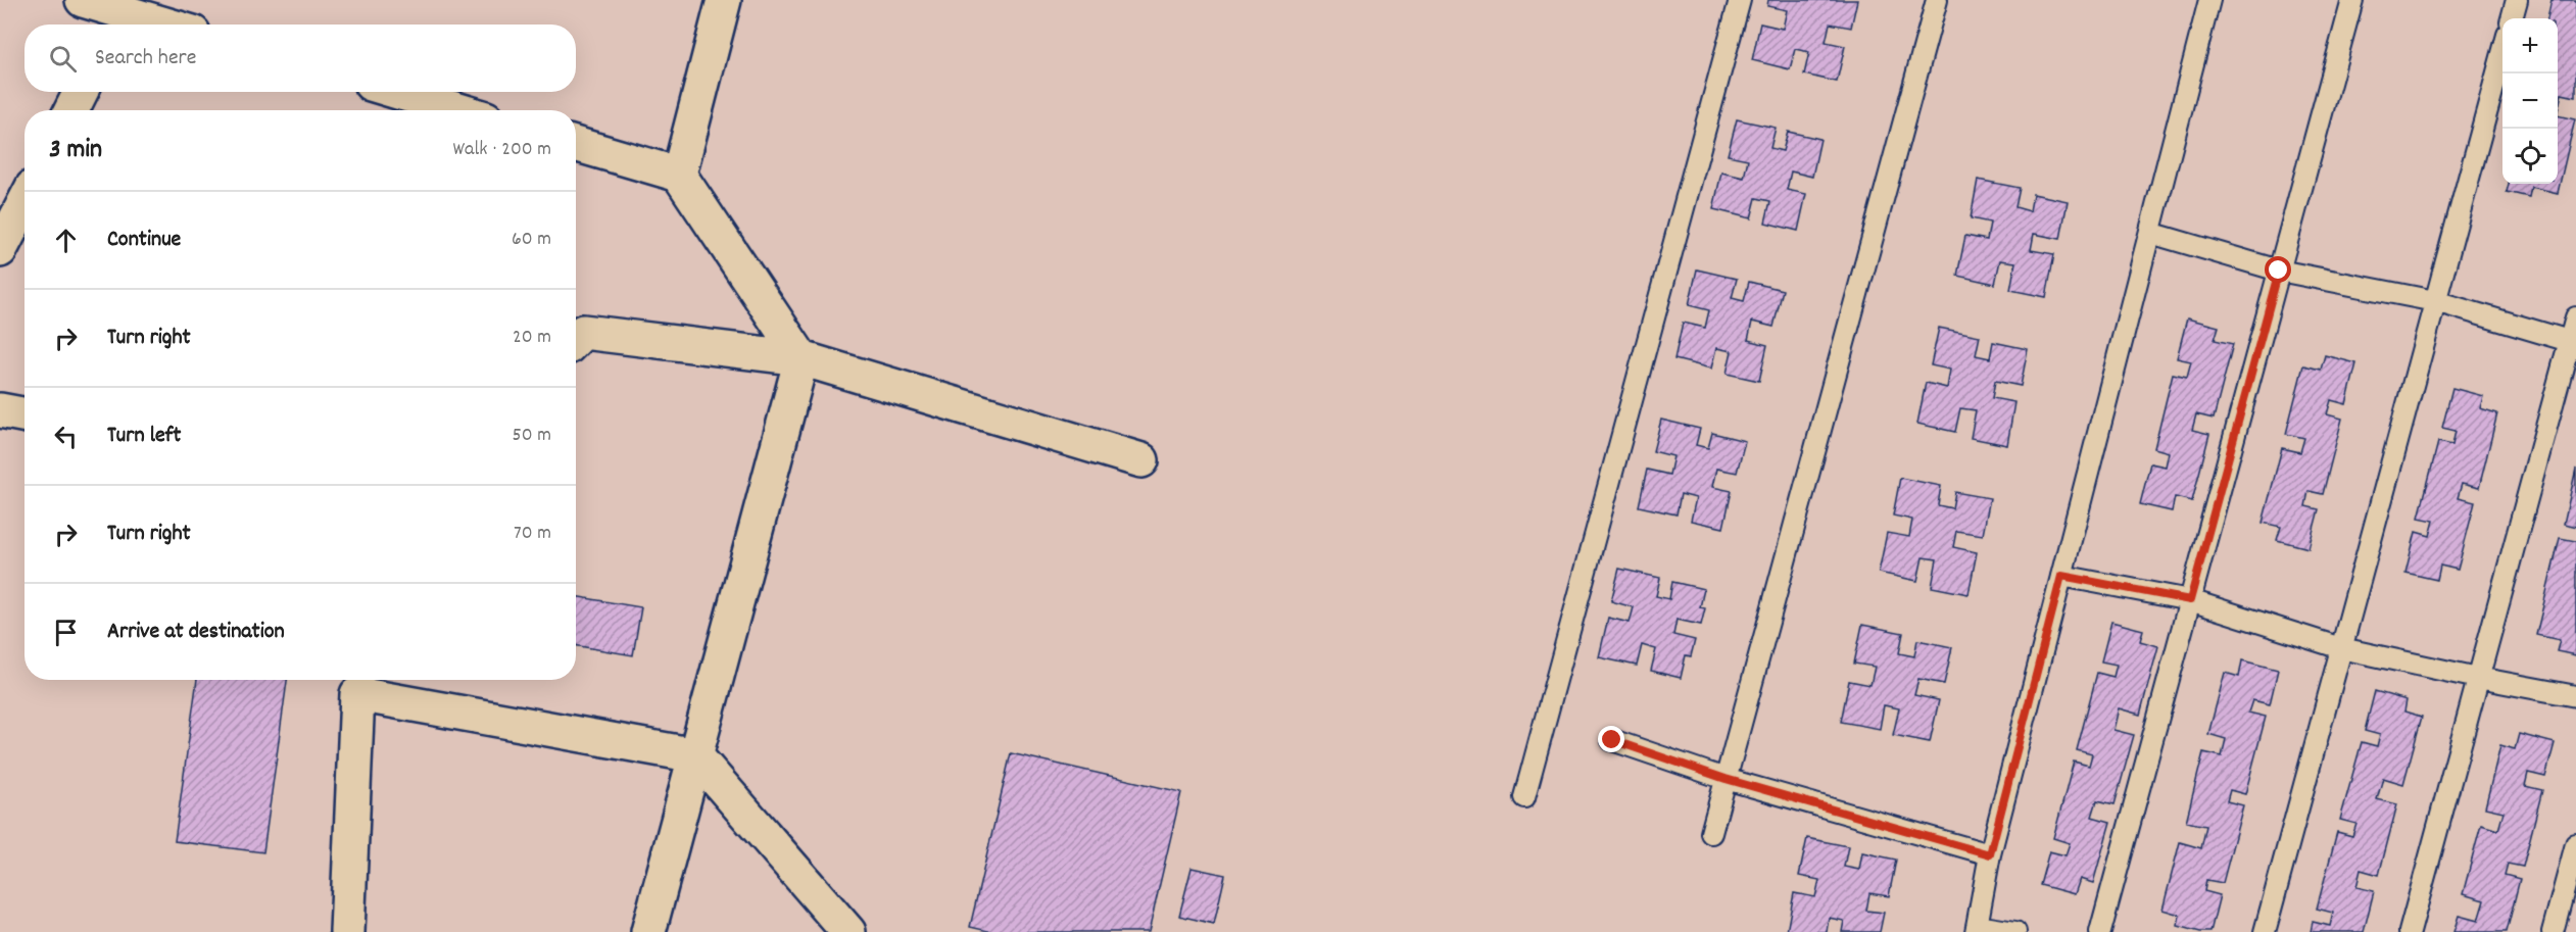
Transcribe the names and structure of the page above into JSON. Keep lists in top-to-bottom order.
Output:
{
  "page": {
    "map_buttons": ["+", "−"],
    "search": "Search here",
    "heading": ["3 min", "Walk · 200 m"],
    "list": [
      ["Continue", "60 m"],
      ["Turn right", "20 m"],
      ["Turn left", "50 m"],
      ["Turn right", "70 m"],
      "Arrive at destination"
    ]
  }
}
